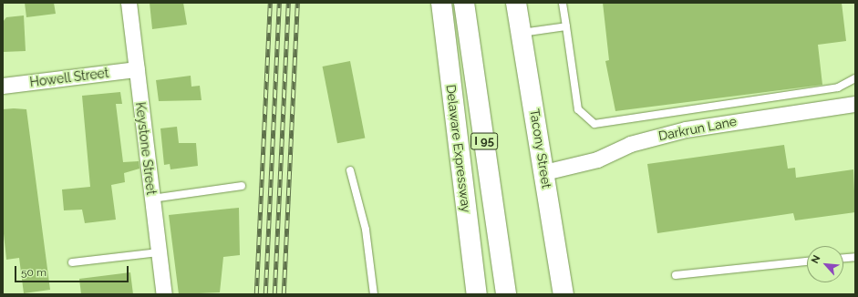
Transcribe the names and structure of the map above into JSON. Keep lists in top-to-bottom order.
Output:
{
  "streets": {
    "main road": ["I 95", "Delaware Expressway", "Tacony Street"],
    "street": ["Howell Street", "Darkrun Lane", "Keystone Street"]
  },
  "crossings": [
    ["Howell Street", "Keystone Street"],
    ["Darkrun Lane", "Tacony Street"]
  ],
  "scale_bar": "50 m",
  "north": "top left"
}
